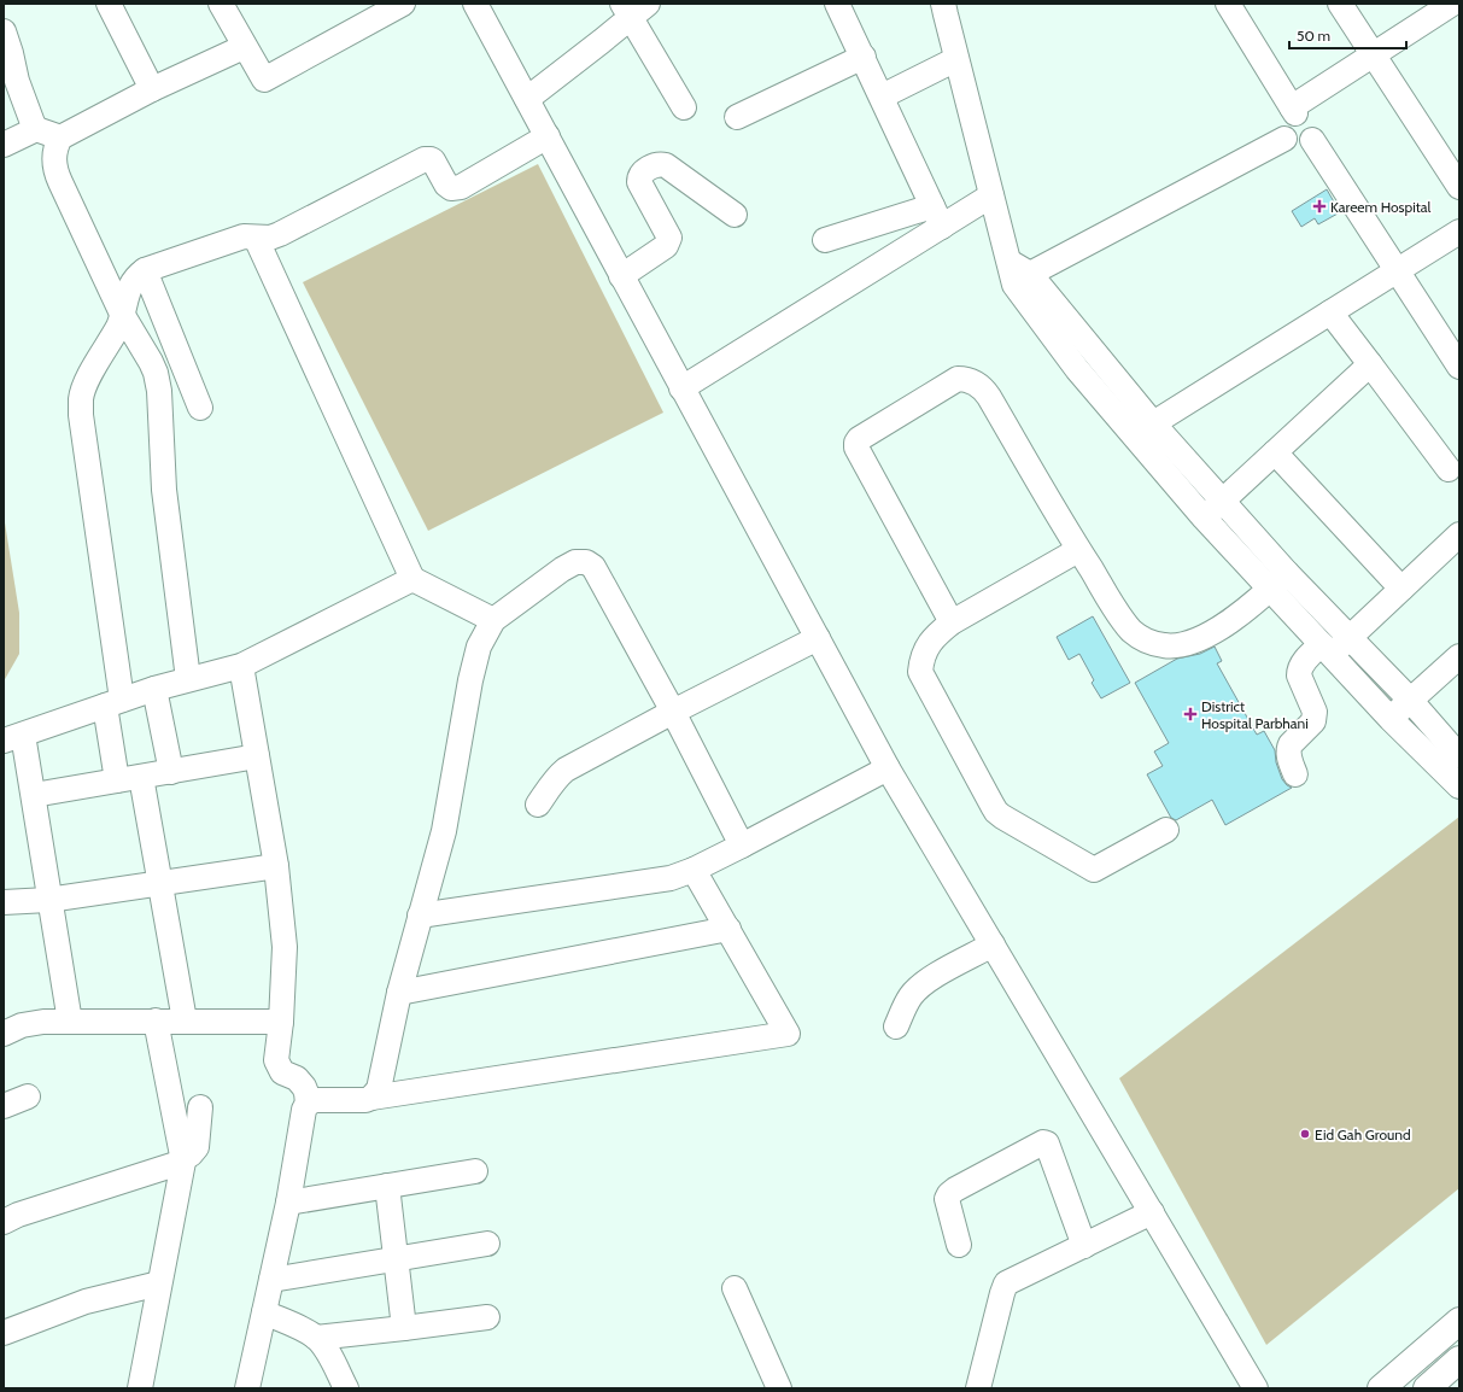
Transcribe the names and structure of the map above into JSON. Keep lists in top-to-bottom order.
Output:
{
  "places": {
    "health": ["Kareem Hospital", "District Hospital Parbhani"],
    "other": ["Eid Gah Ground"]
  },
  "scale_bar": "50 m"
}
